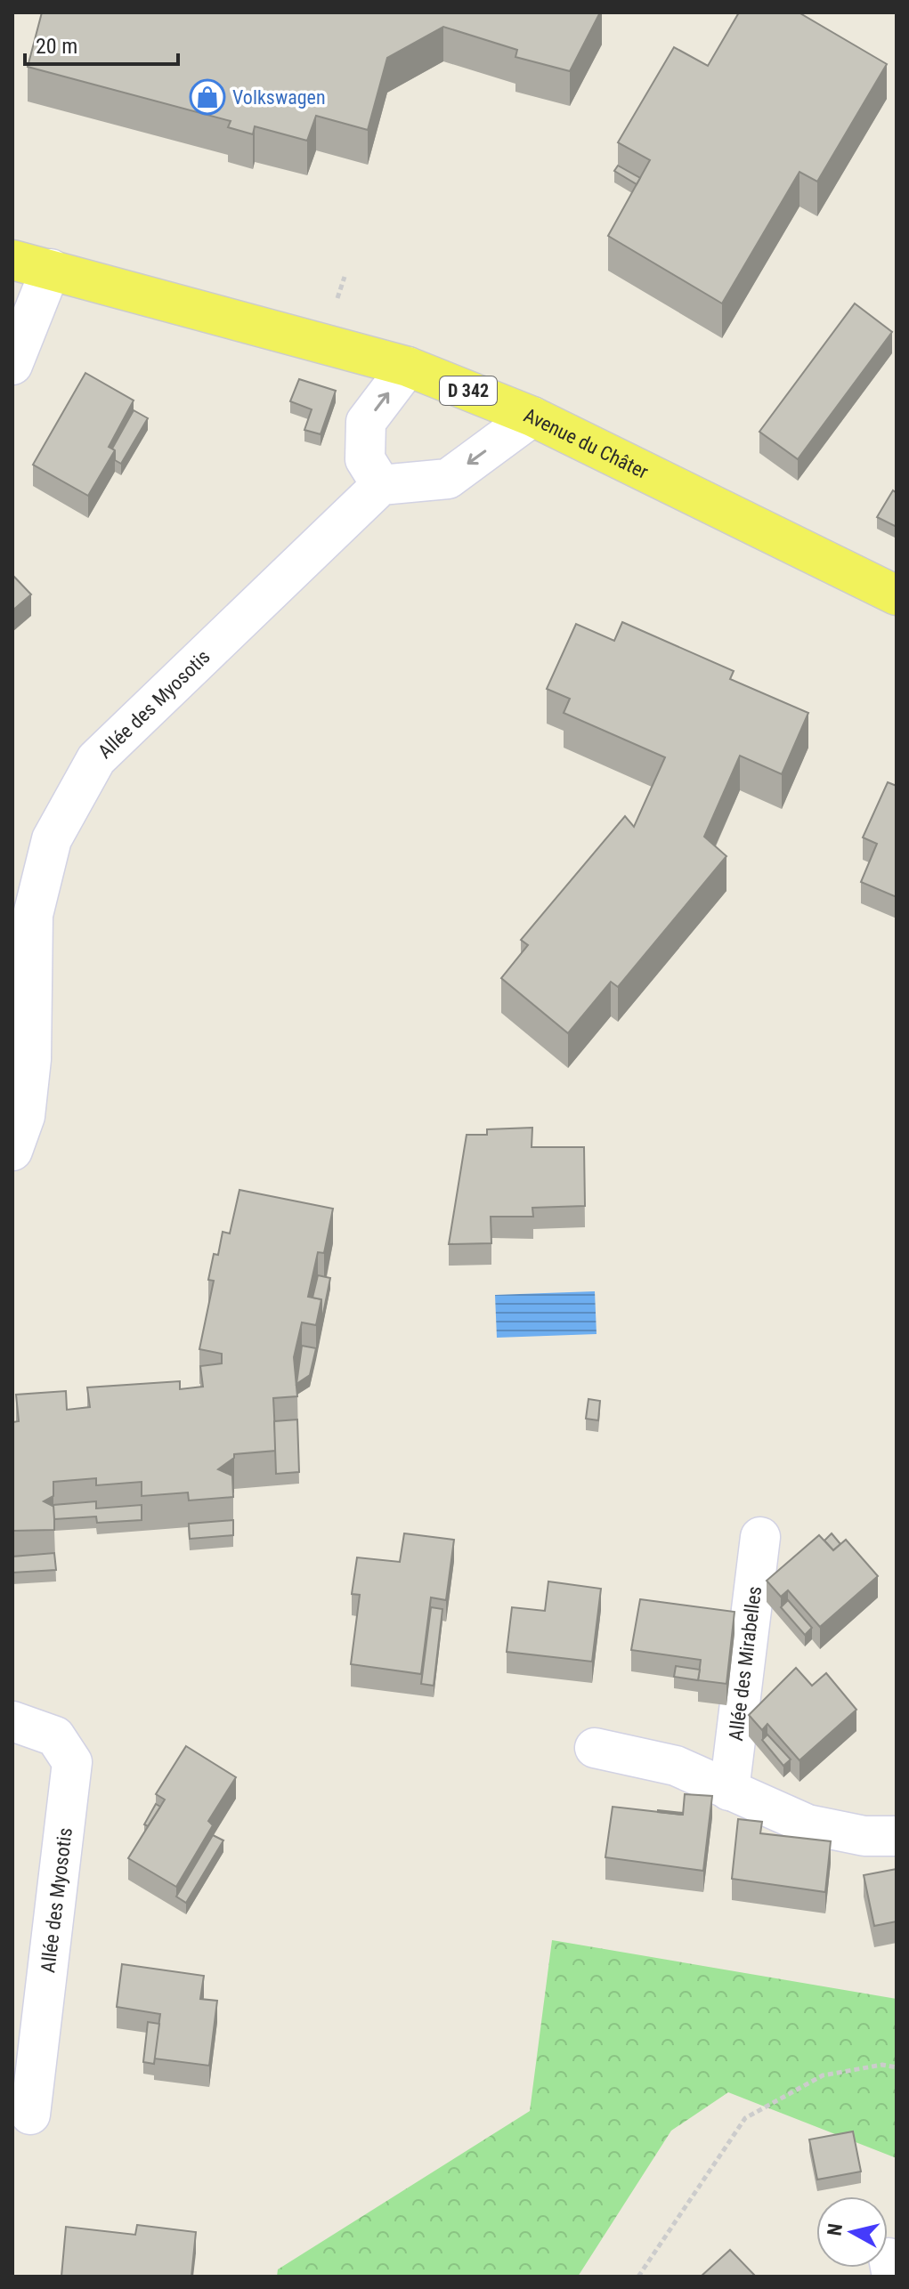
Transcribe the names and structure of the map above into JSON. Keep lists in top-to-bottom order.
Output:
{
  "streets": {
    "main road": ["D 342", "Avenue du Châter"],
    "street": ["Allée des Myosotis", "Allée des Mirabelles"]
  },
  "places": {
    "shop": ["Volkswagen"]
  },
  "scale_bar": "20 m",
  "north": "left"
}
